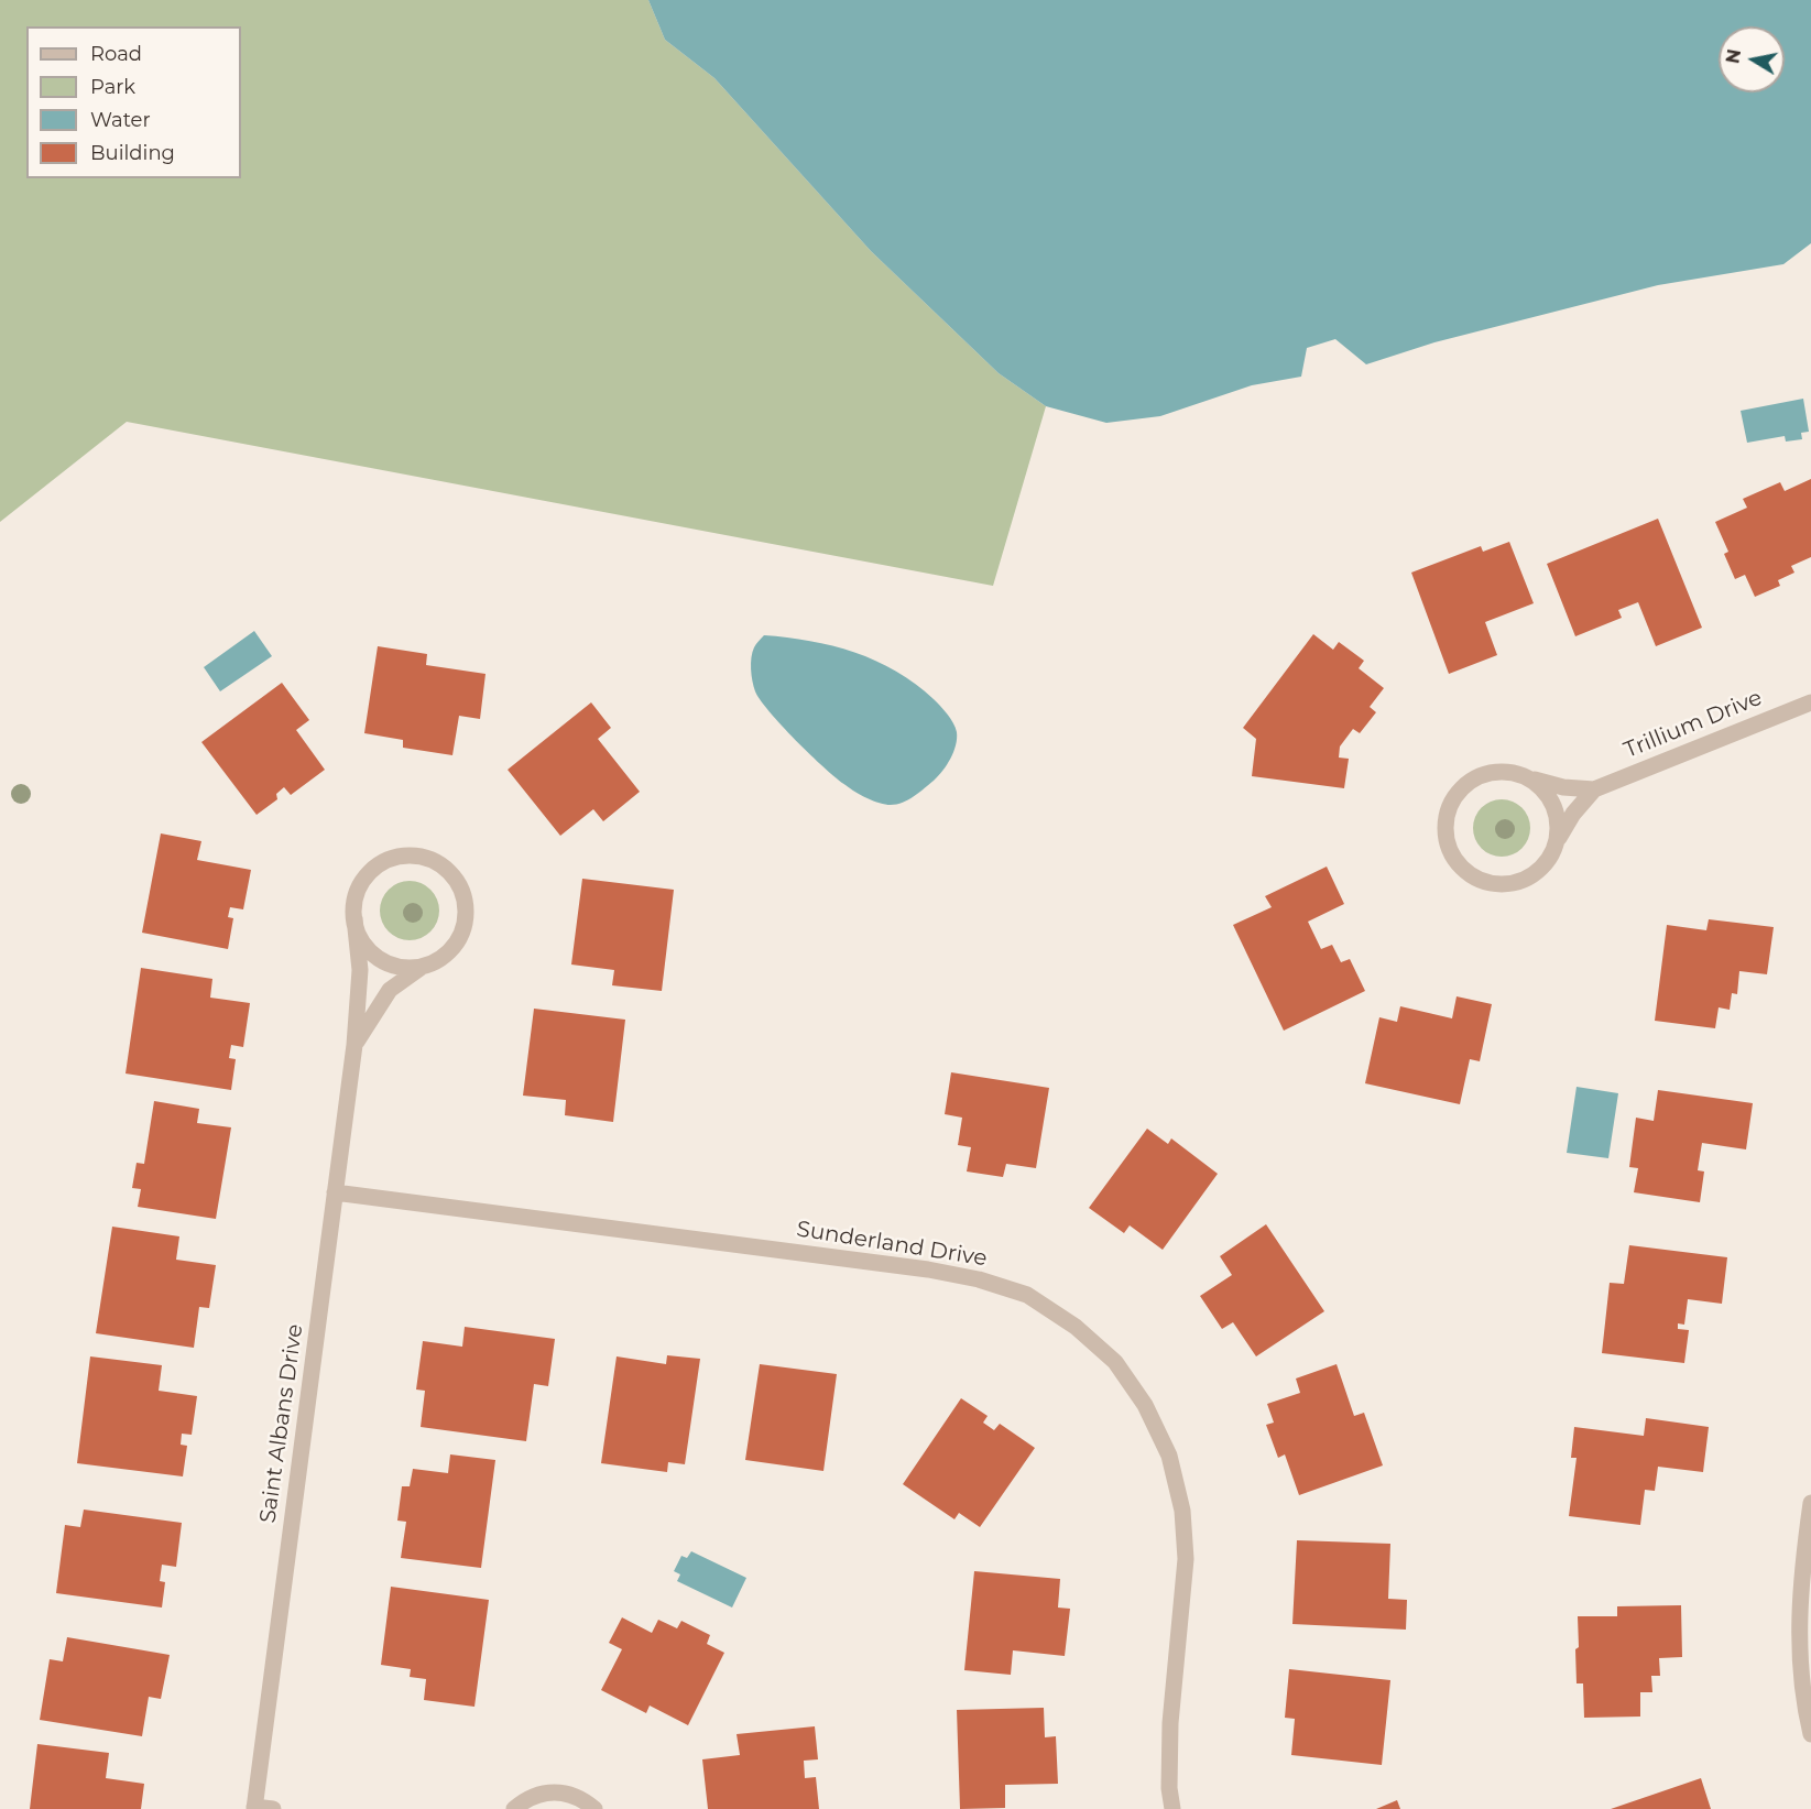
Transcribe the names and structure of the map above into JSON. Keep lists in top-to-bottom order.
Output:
{
  "streets": {
    "street": ["Trillium Drive", "Sunderland Drive", "Saint Albans Drive"]
  },
  "crossings": [
    ["Sunderland Drive", "Saint Albans Drive"]
  ],
  "legend": [
    "Road",
    "Park",
    "Water",
    "Building"
  ],
  "north": "left"
}
